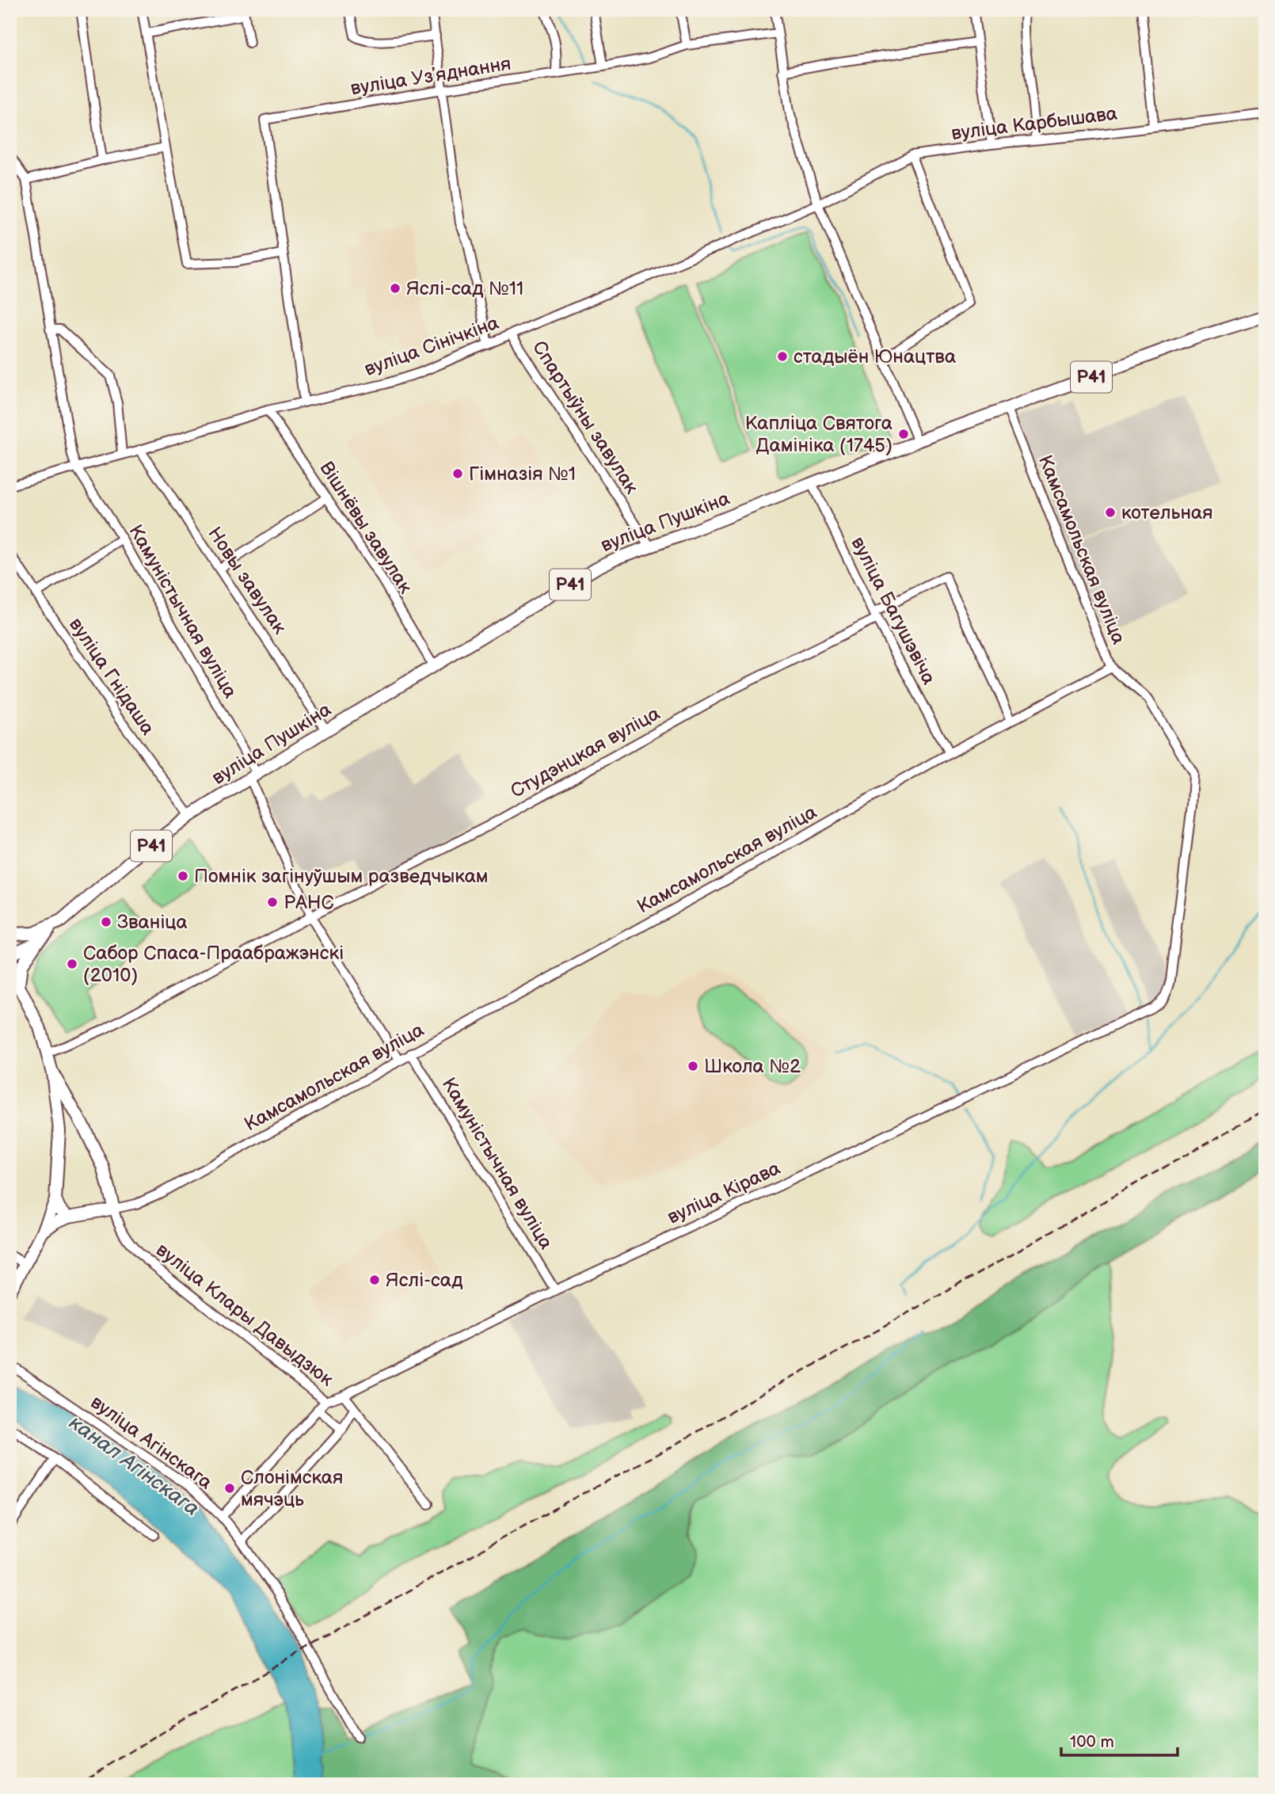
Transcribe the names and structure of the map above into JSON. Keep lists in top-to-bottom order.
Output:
{
  "streets": {
    "main road": ["Р41", "вуліца Пушкіна"],
    "street": [
      "вуліца Узʼяднання",
      "вуліца Карбышава",
      "вуліца Сінічкіна",
      "Спартыўны завулак",
      "Вішнёвы завулак",
      "Камсамольская вуліца",
      "Новы завулак",
      "вуліца Багушэвіча",
      "Камуністычная вуліца",
      "вуліца Гнідаша",
      "Студэнцкая вуліца",
      "вуліца Кірава",
      "вуліца Клары Давыдзюк",
      "вуліца Агінскага"
    ]
  },
  "crossings": [
    ["вуліца Карбышава", "вуліца Сінічкіна"],
    ["вуліца Сінічкіна", "Спартыўны завулак"],
    ["вуліца Сінічкіна", "Вішнёвы завулак"],
    ["вуліца Сінічкіна", "Новы завулак"],
    ["вуліца Сінічкіна", "Камуністычная вуліца"],
    ["Р41", "вуліца Пушкіна"],
    ["Спартыўны завулак", "вуліца Пушкіна"],
    ["вуліца Пушкіна", "Вішнёвы завулак"],
    ["вуліца Пушкіна", "Камсамольская вуліца"],
    ["вуліца Пушкіна", "Новы завулак"],
    ["вуліца Пушкіна", "вуліца Багушэвіча"],
    ["вуліца Пушкіна", "Камуністычная вуліца"],
    ["вуліца Пушкіна", "вуліца Гнідаша"],
    ["Камсамольская вуліца", "вуліца Багушэвіча"],
    ["Камсамольская вуліца", "Камуністычная вуліца"],
    ["Камсамольская вуліца", "Студэнцкая вуліца"],
    ["Камсамольская вуліца", "вуліца Кірава"],
    ["Камсамольская вуліца", "вуліца Клары Давыдзюк"],
    ["вуліца Багушэвіча", "Студэнцкая вуліца"],
    ["Камуністычная вуліца", "Студэнцкая вуліца"],
    ["Камуністычная вуліца", "вуліца Кірава"],
    ["вуліца Кірава", "вуліца Клары Давыдзюк"]
  ],
  "water": ["канал Агінскага"],
  "places": [
    "Яслі-сад №11",
    "стадыён Юнацтва",
    "Капліца Святога Дамініка (1745)",
    "Гімназія №1",
    "котельная",
    "Помнік загінуўшым разведчыкам",
    "РАНС",
    "Званіца",
    "Сабор Спаса-Праабражэнскі (2010)",
    "Школа №2",
    "Яслі-сад",
    "Слонімская мячэць"
  ],
  "scale_bar": "100 m"
}
